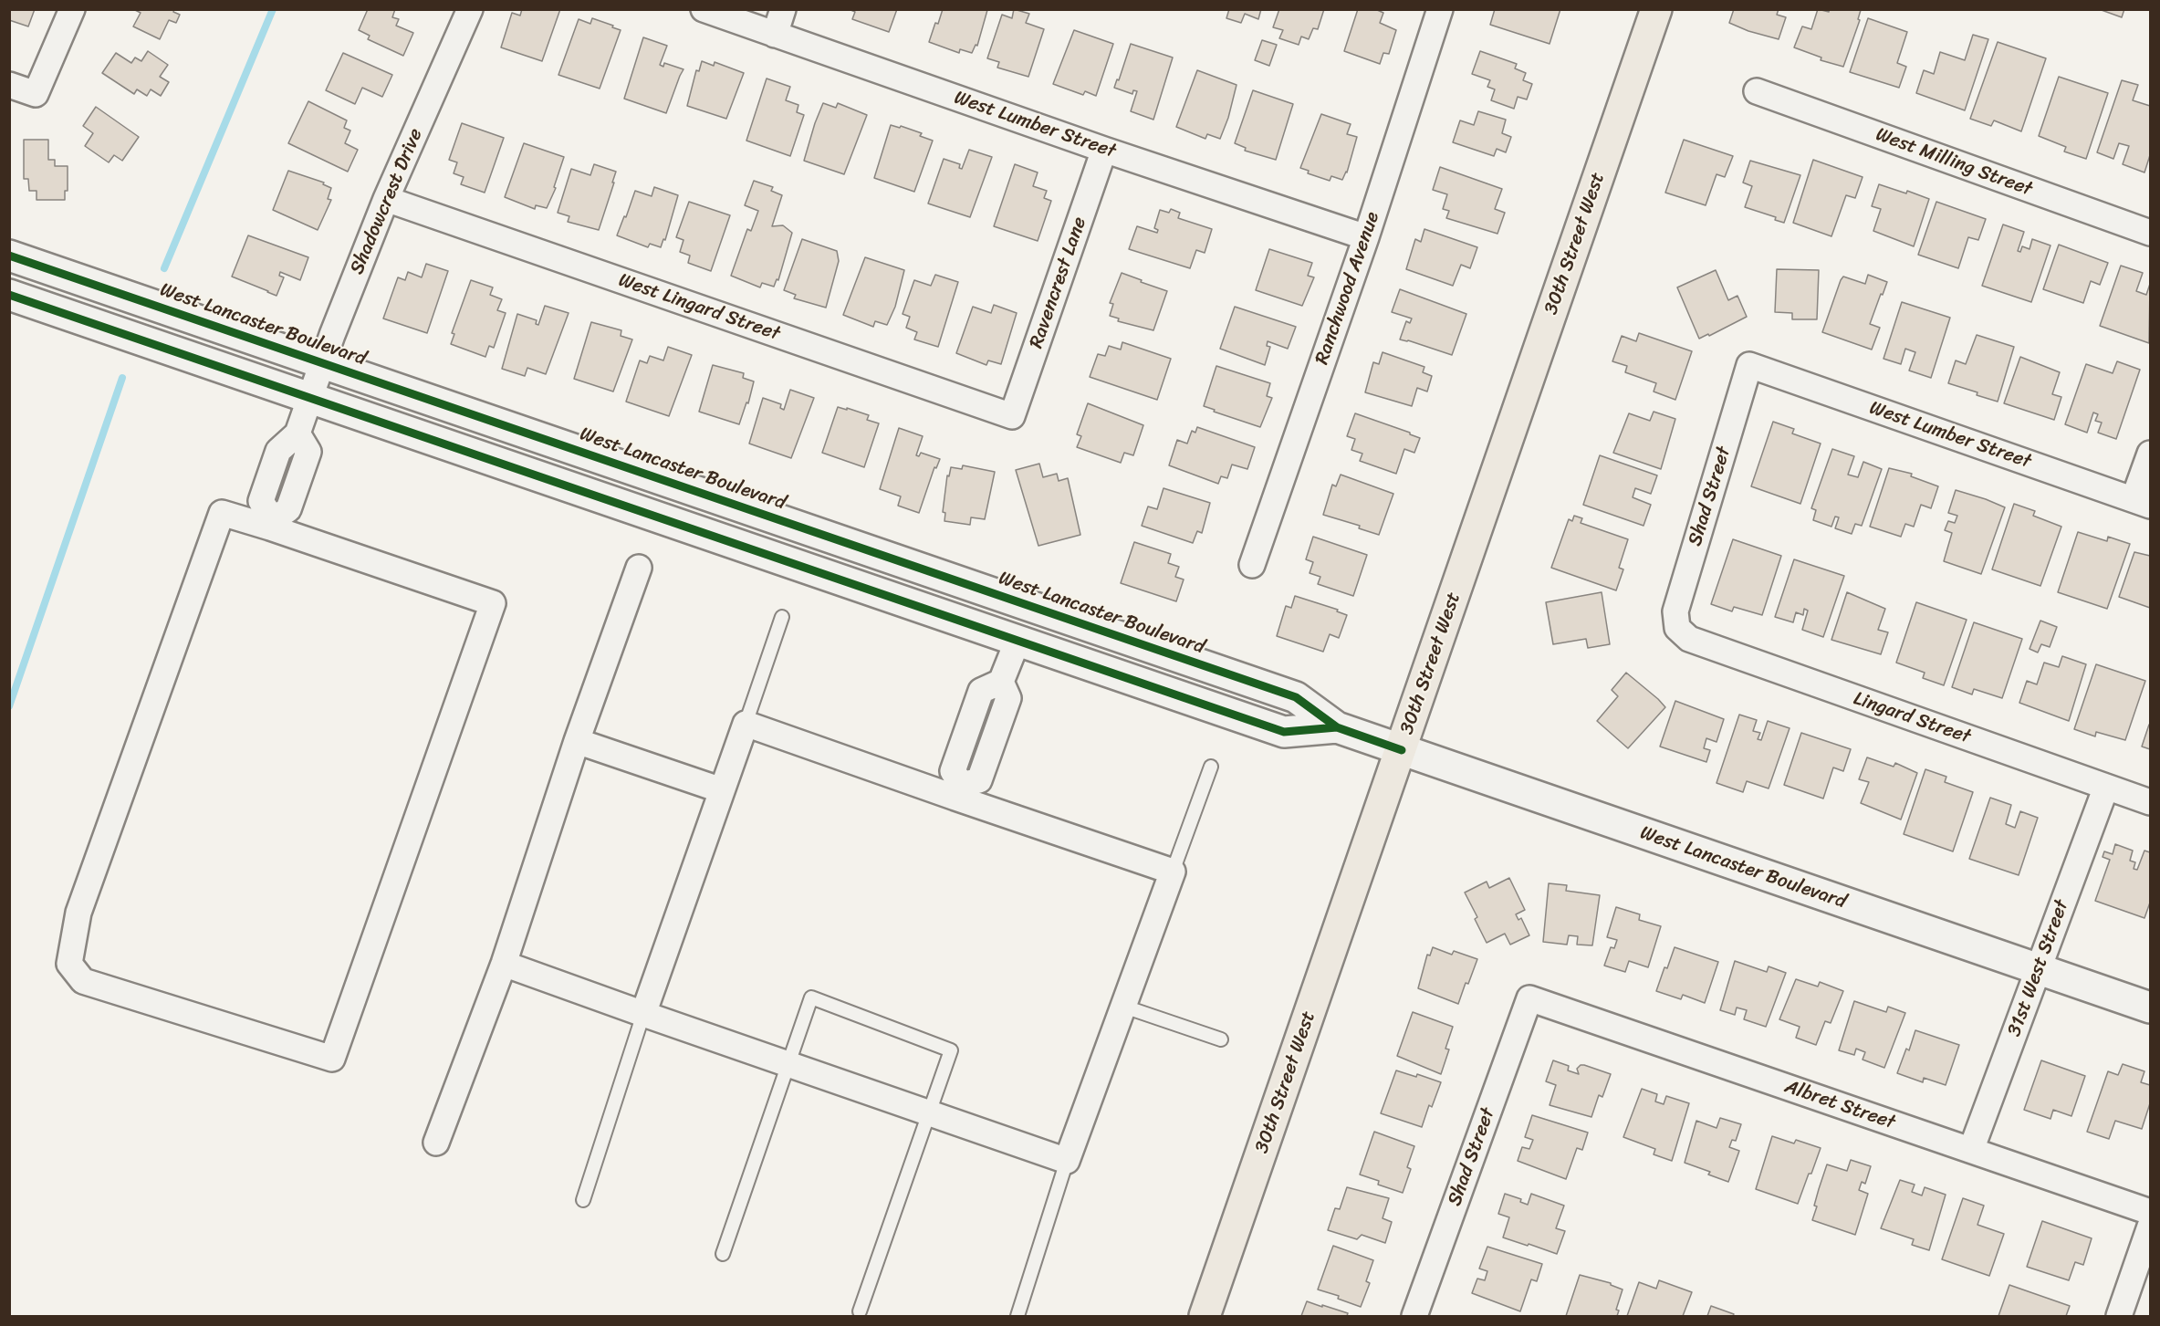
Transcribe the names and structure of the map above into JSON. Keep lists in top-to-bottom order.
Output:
{
  "streets": {
    "main road": ["30th Street West"],
    "street": [
      "West Lumber Street",
      "West Milling Street",
      "Shadowcrest Drive",
      "Ravencrest Lane",
      "Ranchwood Avenue",
      "West Lingard Street",
      "West Lancaster Boulevard",
      "Shad Street",
      "Lingard Street",
      "31st West Street",
      "Albret Street"
    ]
  },
  "crossings": [
    ["West Lumber Street", "Ravencrest Lane"],
    ["West Lumber Street", "Ranchwood Avenue"],
    ["West Lumber Street", "Shad Street"],
    ["Shadowcrest Drive", "West Lingard Street"],
    ["Shadowcrest Drive", "West Lancaster Boulevard"],
    ["30th Street West", "West Lancaster Boulevard"],
    ["Ravencrest Lane", "West Lingard Street"],
    ["West Lancaster Boulevard", "31st West Street"],
    ["Shad Street", "Lingard Street"],
    ["Shad Street", "Albret Street"],
    ["Lingard Street", "31st West Street"],
    ["31st West Street", "Albret Street"]
  ]
}
